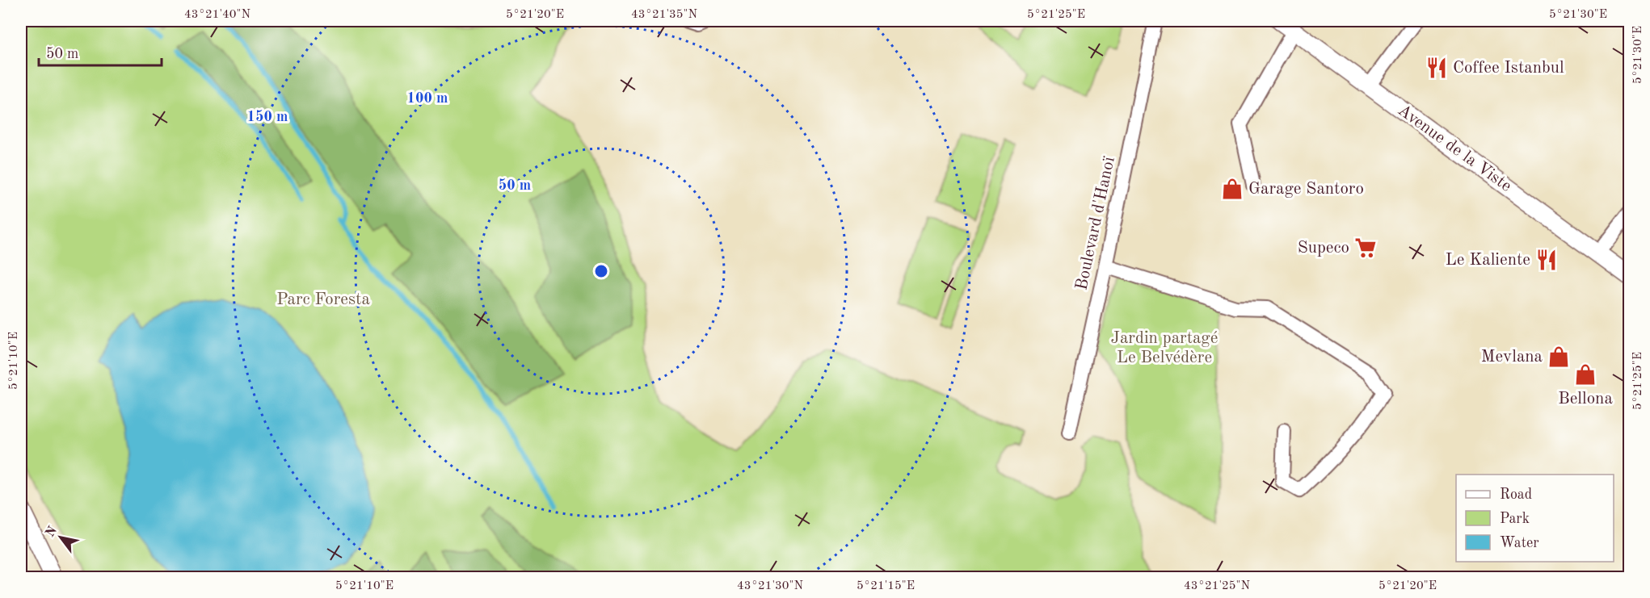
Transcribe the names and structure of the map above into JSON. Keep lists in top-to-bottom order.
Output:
{
  "streets": {
    "street": ["Avenue de la Viste", "Boulevard d'Hanoï"]
  },
  "parks": ["Parc Foresta", "Jardin partagé Le Belvédère"],
  "places": {
    "restaurant": ["Coffee Istanbul", "Le Kaliente"],
    "shop": ["Garage Santoro", "Mevlana", "Bellona"],
    "supermarket": ["Supeco"]
  },
  "legend": ["Road", "Park", "Water"],
  "scale_bar": "50 m",
  "north": "top left",
  "coordinates": [
    "43°21'40\"N",
    "5°21'20\"E",
    "43°21'35\"N",
    "5°21'25\"E",
    "5°21'30\"E",
    "5°21'10\"E",
    "43°21'30\"N",
    "5°21'15\"E",
    "43°21'25\"N"
  ],
  "rings": ["100 m", "150 m", "50 m"]
}
